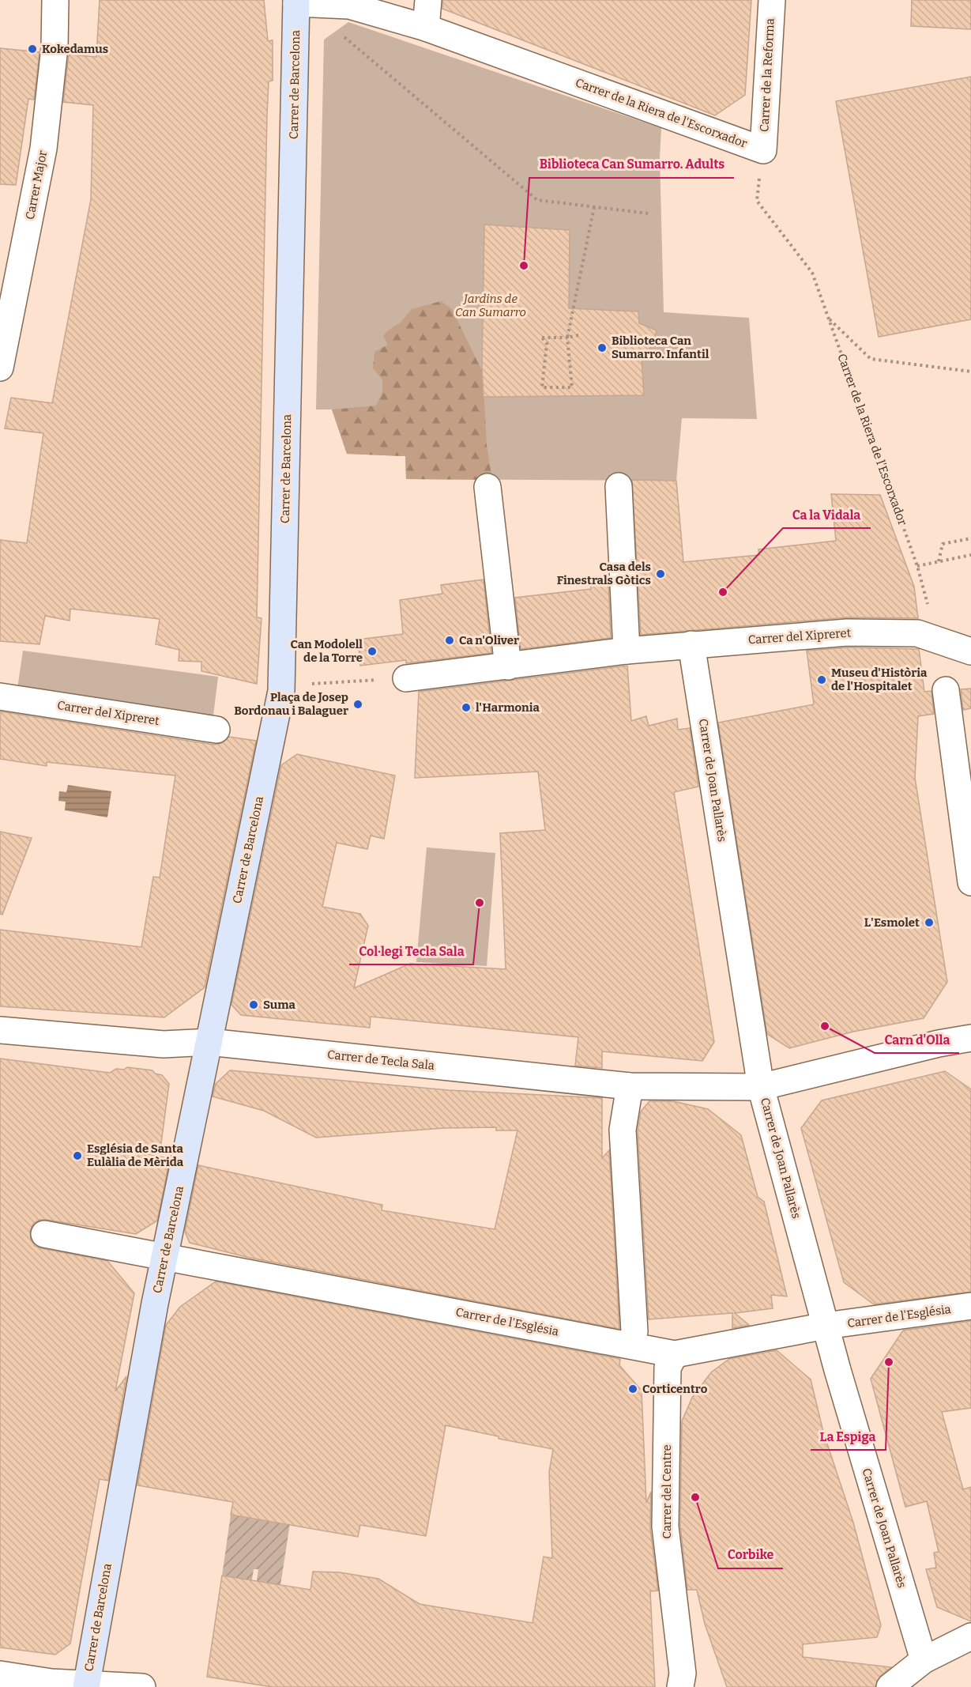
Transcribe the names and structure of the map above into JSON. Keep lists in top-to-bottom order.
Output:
{
  "streets": {
    "street": [
      "Carrer de la Reforma",
      "Carrer de Barcelona",
      "Carrer de la Riera de l'Escorxador",
      "Carrer Major",
      "Carrer del Xipreret",
      "Carrer de Joan Pallarès",
      "Carrer de Tecla Sala",
      "Carrer de l'Església",
      "Carrer del Centre"
    ]
  },
  "crossings": [
    ["Carrer de la Reforma", "Carrer de la Riera de l'Escorxador"],
    ["Carrer de Barcelona", "Carrer de la Riera de l'Escorxador"],
    ["Carrer de Barcelona", "Carrer de Tecla Sala"],
    ["Carrer de Barcelona", "Carrer de l'Església"],
    ["Carrer de la Riera de l'Escorxador", "Carrer del Xipreret"],
    ["Carrer del Xipreret", "Carrer de Joan Pallarès"],
    ["Carrer de Joan Pallarès", "Carrer de Tecla Sala"],
    ["Carrer de Joan Pallarès", "Carrer de l'Església"],
    ["Carrer de l'Església", "Carrer del Centre"]
  ],
  "parks": ["Jardins de Can Sumarro"],
  "places": [
    "Kokedamus",
    "Biblioteca Can Sumarro. Adults",
    "Biblioteca Can Sumarro. Infantil",
    "Casa dels Finestrals Gòtics",
    "Ca la Vidala",
    "Ca n'Oliver",
    "Can Modolell de la Torre",
    "Museu d'Història de l'Hospitalet",
    "Plaça de Josep Bordonau i Balaguer",
    "l'Harmonia",
    "Col·legi Tecla Sala",
    "L'Esmolet",
    "Suma",
    "Carn d'Olla",
    "Església de Santa Eulàlia de Mèrida",
    "La Espiga",
    "Corticentro",
    "Corbike"
  ]
}
